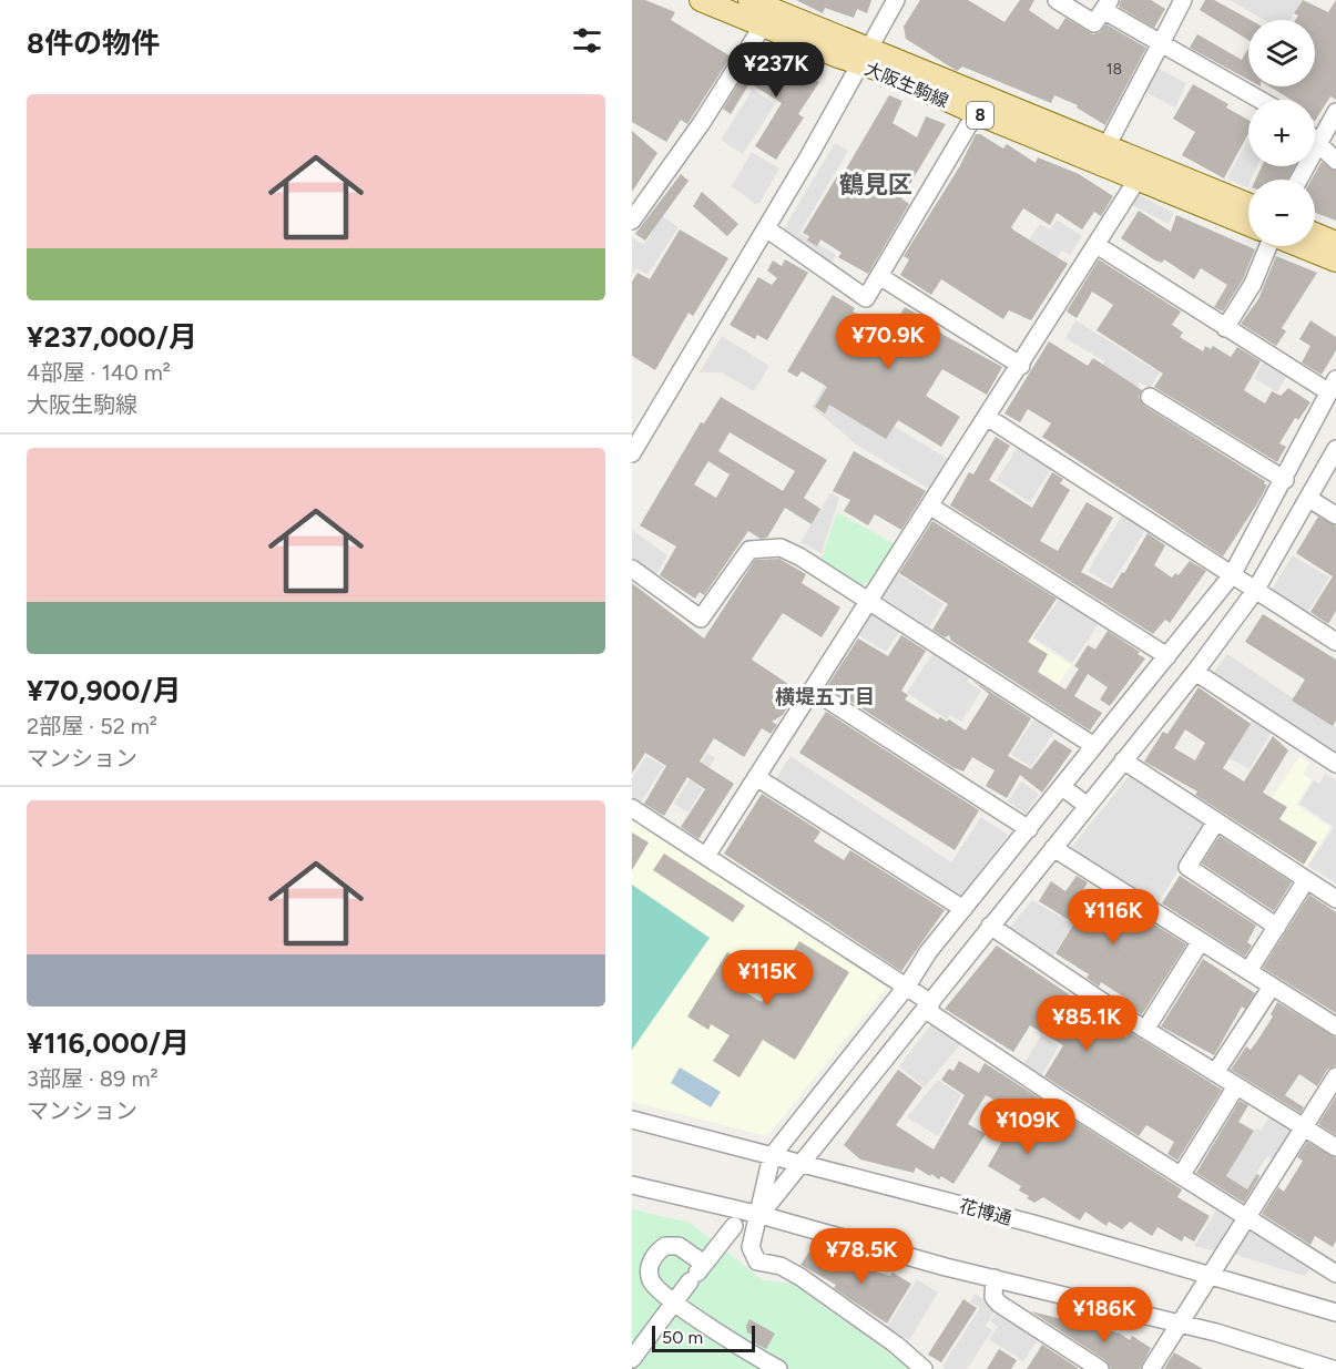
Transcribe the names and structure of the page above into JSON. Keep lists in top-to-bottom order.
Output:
{
  "streets": {
    "main road": ["大阪生駒線", "8"],
    "street": ["花博通"]
  },
  "districts": ["鶴見区", "横堤五丁目"],
  "house_numbers": ["18"],
  "scale_bar": "50 m",
  "page": {
    "heading": "8件の物件",
    "map_buttons": ["+", "−"],
    "price": [
      "¥237K",
      "¥70.9K",
      "¥116K",
      "¥115K",
      "¥85.1K",
      "¥109K",
      "¥78.5K",
      "¥186K"
    ],
    "list": [
      {
        "name": "¥237,000/月",
        "note": "4部屋 · 140 m² · 大阪生駒線"
      },
      {
        "name": "¥70,900/月",
        "note": "2部屋 · 52 m² · マンション"
      },
      {
        "name": "¥116,000/月",
        "note": "3部屋 · 89 m² · マンション"
      }
    ],
    "scale": "50 m"
  }
}
